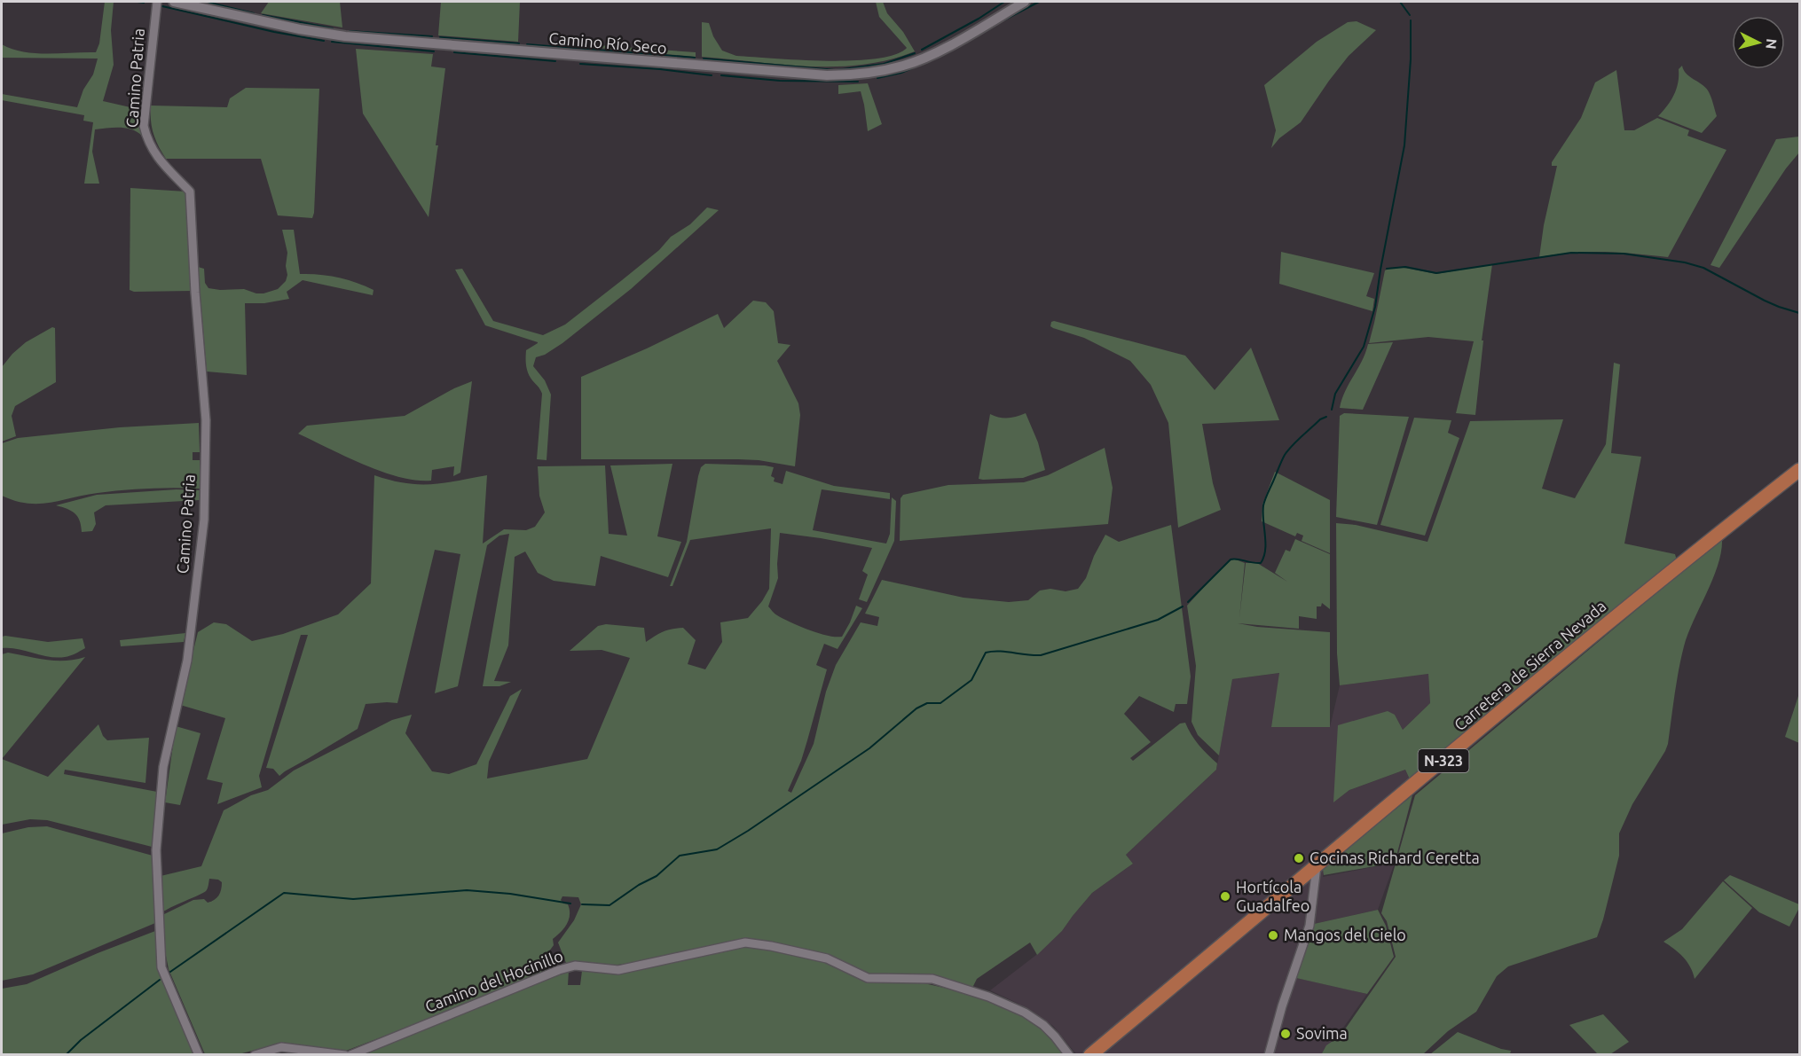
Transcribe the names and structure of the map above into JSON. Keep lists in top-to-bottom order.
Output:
{
  "streets": {
    "highway": ["Carretera de Sierra Nevada", "N-323"],
    "street": ["Camino Río Seco", "Camino Patria", "Camino del Hocinillo"]
  },
  "places": [
    "Cocinas Richard Ceretta",
    "Hortícola Guadalfeo",
    "Mangos del Cielo",
    "Sovima"
  ],
  "north": "right"
}
